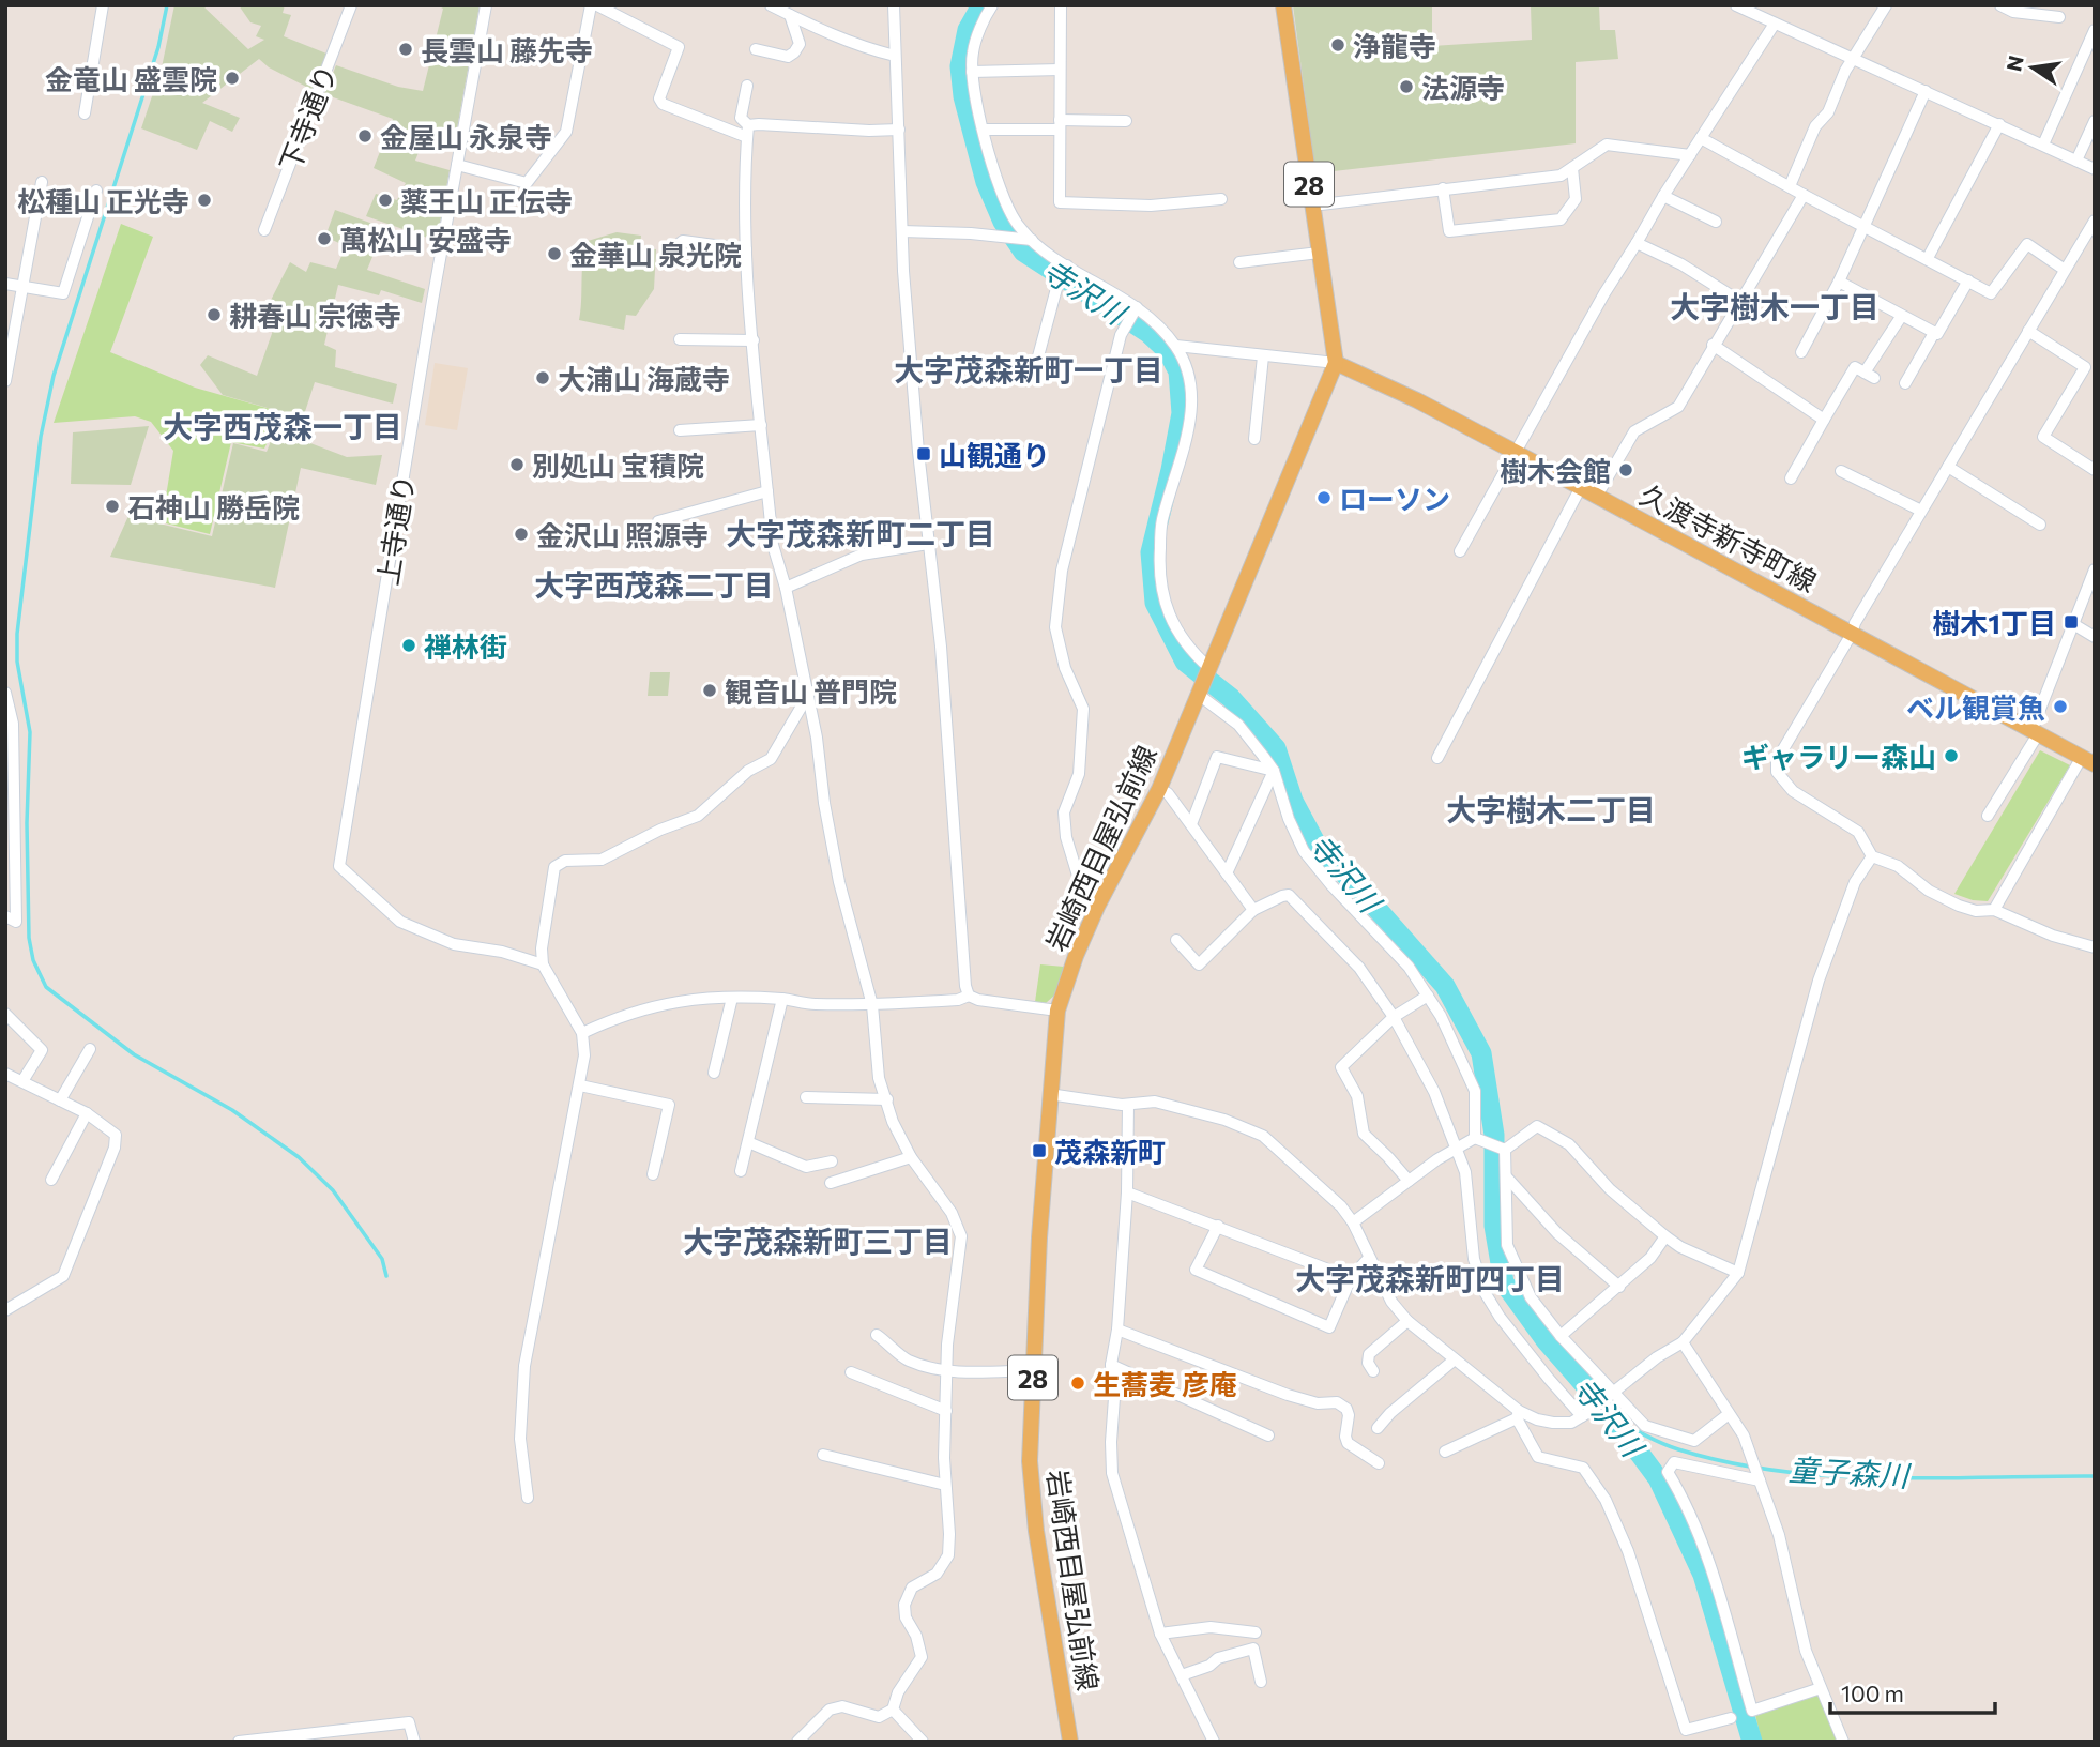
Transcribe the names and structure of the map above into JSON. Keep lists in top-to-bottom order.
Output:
{
  "streets": {
    "main road": ["28", "久渡寺新寺町線", "岩崎西目屋弘前線"],
    "street": ["下寺通り", "上寺通り"]
  },
  "crossings": [
    ["28", "久渡寺新寺町線"],
    ["28", "岩崎西目屋弘前線"],
    ["久渡寺新寺町線", "岩崎西目屋弘前線"]
  ],
  "districts": [
    "大字樹木一丁目",
    "大字茂森新町一丁目",
    "大字西茂森一丁目",
    "大字茂森新町二丁目",
    "大字西茂森二丁目",
    "大字樹木二丁目",
    "大字茂森新町三丁目",
    "大字茂森新町四丁目"
  ],
  "water": ["寺沢川", "童子森川"],
  "places": {
    "other": [
      "浄龍寺",
      "長雲山 藤先寺",
      "金竜山 盛雲院",
      "法源寺",
      "金屋山 永泉寺",
      "松種山 正光寺",
      "薬王山 正伝寺",
      "萬松山 安盛寺",
      "金華山 泉光院",
      "耕春山 宗徳寺",
      "大浦山 海蔵寺",
      "別処山 宝積院",
      "樹木会館",
      "ローソン",
      "石神山 勝岳院",
      "金沢山 照源寺",
      "禅林街",
      "観音山 普門院",
      "ベル観賞魚",
      "ギャラリー森山",
      "生蕎麦 彦庵"
    ],
    "transit": ["山観通り", "樹木1丁目", "茂森新町"]
  },
  "scale_bar": "100 m",
  "north": "left"
}
